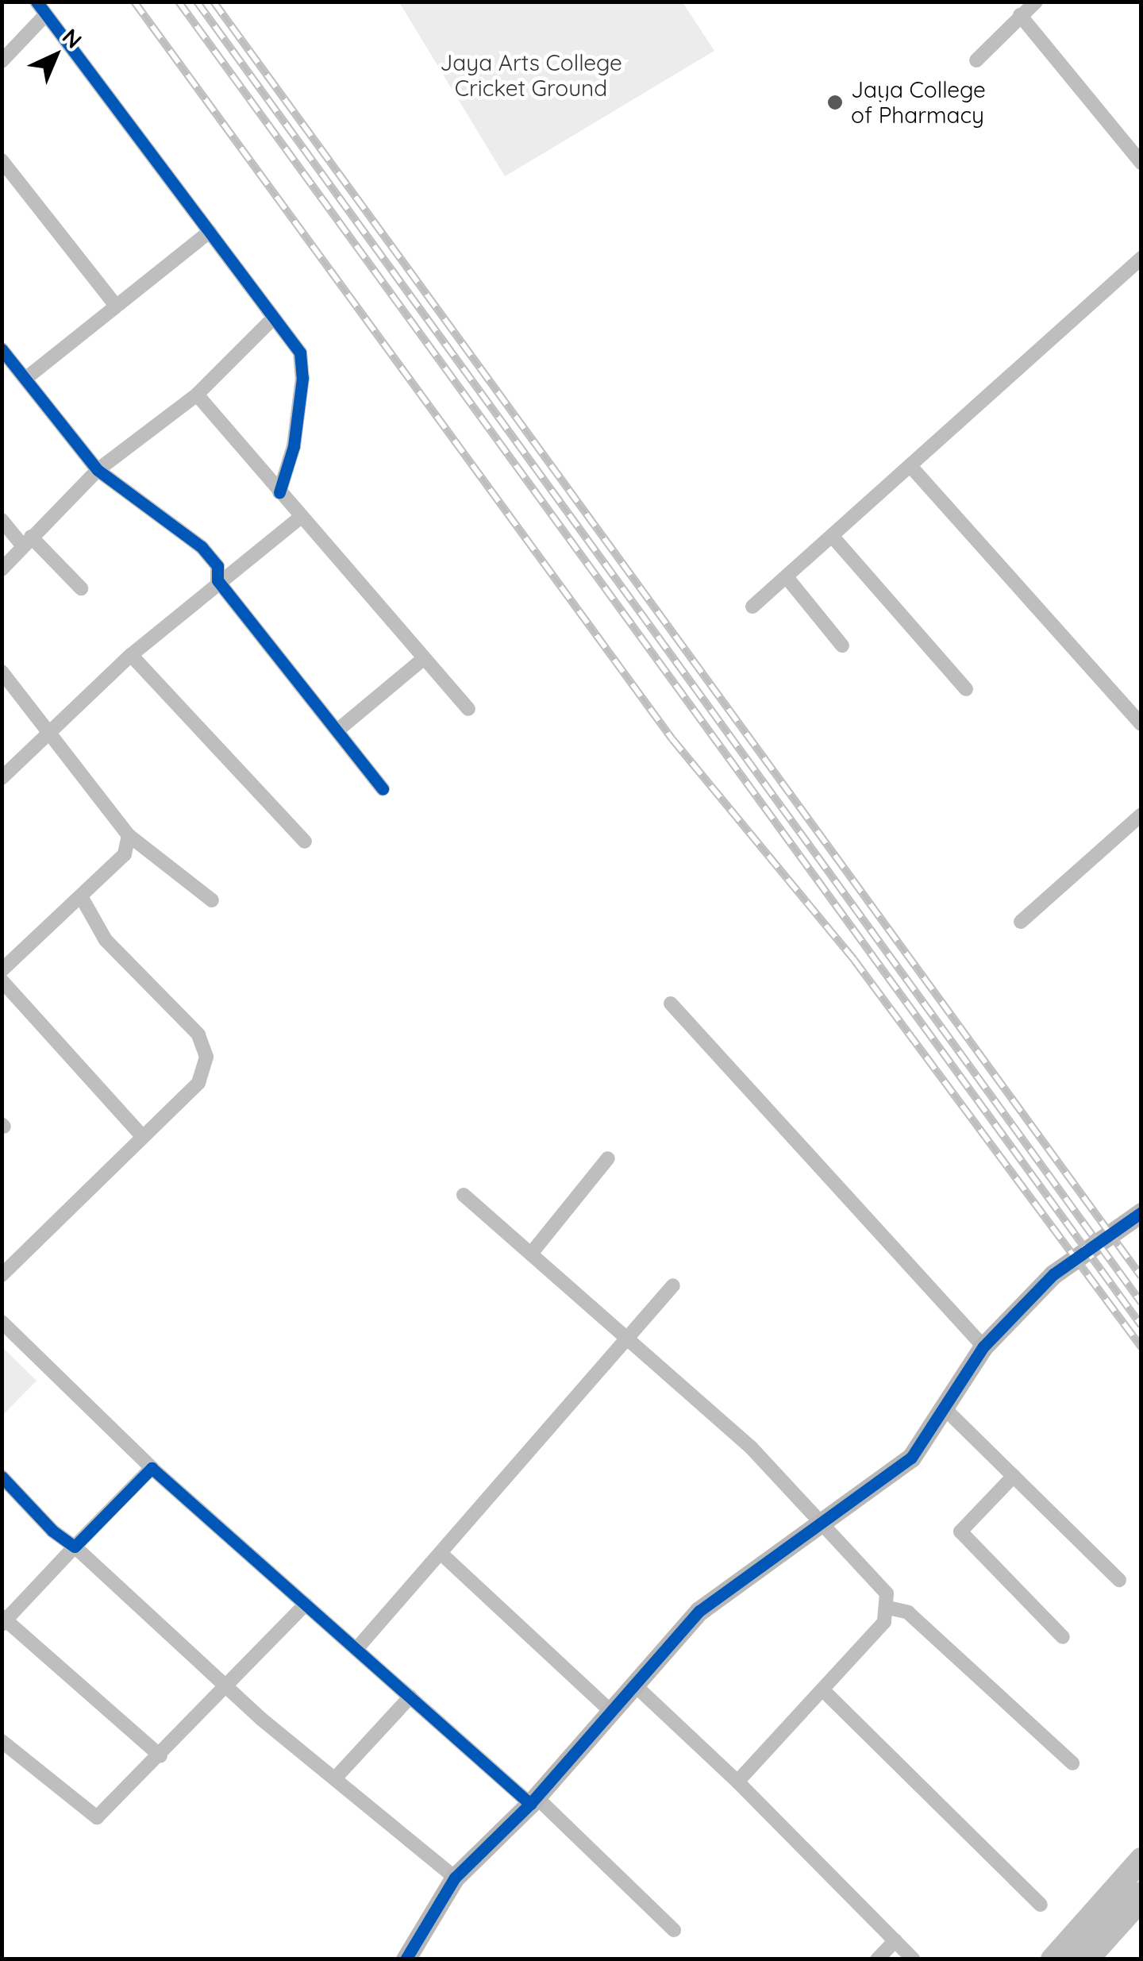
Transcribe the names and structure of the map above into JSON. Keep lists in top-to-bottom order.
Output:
{
  "parks": ["Jaya Arts College Cricket Ground"],
  "places": ["Jaya College of Pharmacy"],
  "north": "top right"
}
